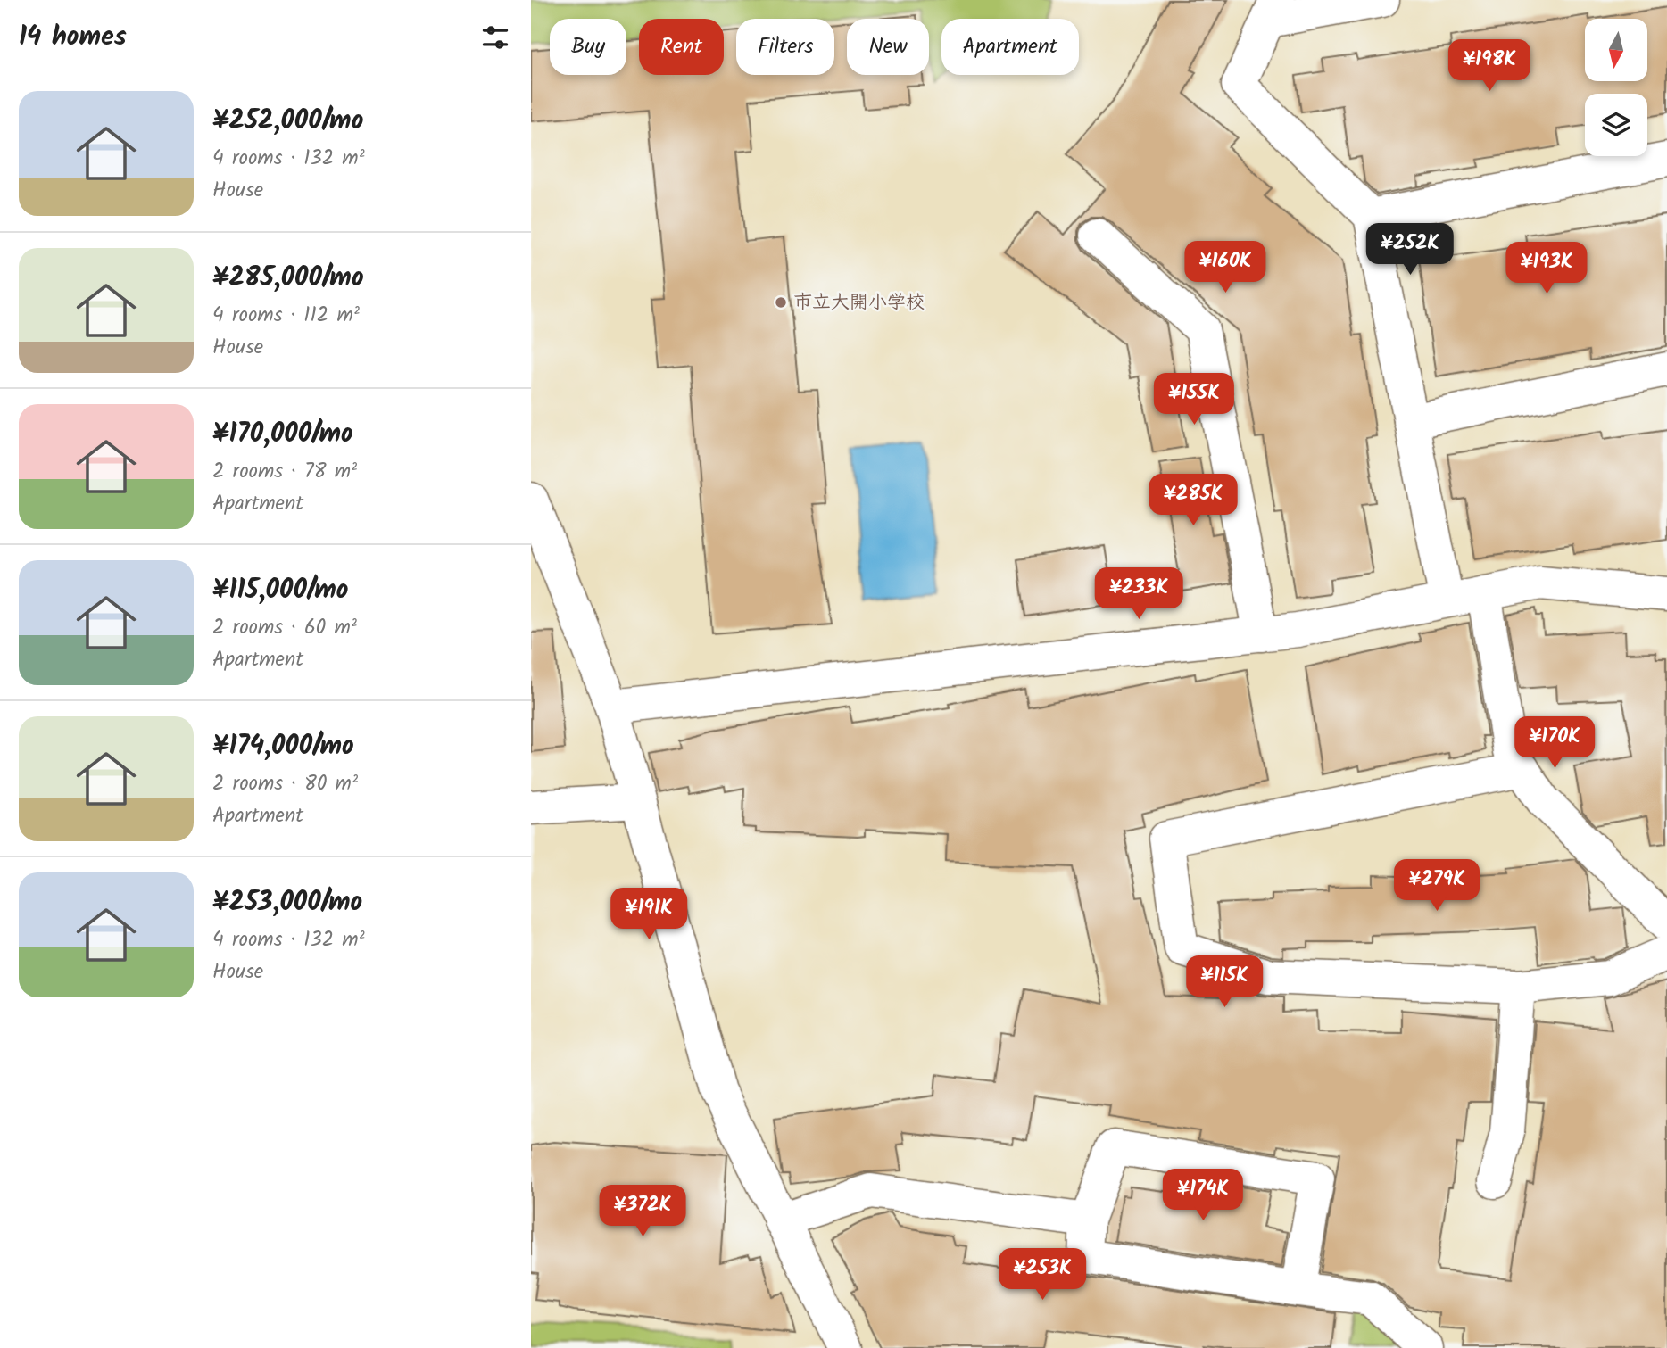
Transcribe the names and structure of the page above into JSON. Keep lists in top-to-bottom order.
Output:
{
  "places": ["市立大開小学校"],
  "north": "bottom",
  "page": {
    "heading": "14 homes",
    "chip": [
      "Buy",
      "Rent",
      "Filters",
      "New",
      "Apartment"
    ],
    "price": [
      "¥198K",
      "¥252K",
      "¥160K",
      "¥193K",
      "¥155K",
      "¥285K",
      "¥233K",
      "¥170K",
      "¥279K",
      "¥191K",
      "¥115K",
      "¥174K",
      "¥372K",
      "¥253K"
    ],
    "list": [
      {
        "name": "¥252,000/mo",
        "note": "4 rooms · 132 m² · House"
      },
      {
        "name": "¥285,000/mo",
        "note": "4 rooms · 112 m² · House"
      },
      {
        "name": "¥170,000/mo",
        "note": "2 rooms · 78 m² · Apartment"
      },
      {
        "name": "¥115,000/mo",
        "note": "2 rooms · 60 m² · Apartment"
      },
      {
        "name": "¥174,000/mo",
        "note": "2 rooms · 80 m² · Apartment"
      },
      {
        "name": "¥253,000/mo",
        "note": "4 rooms · 132 m² · House"
      }
    ]
  }
}
